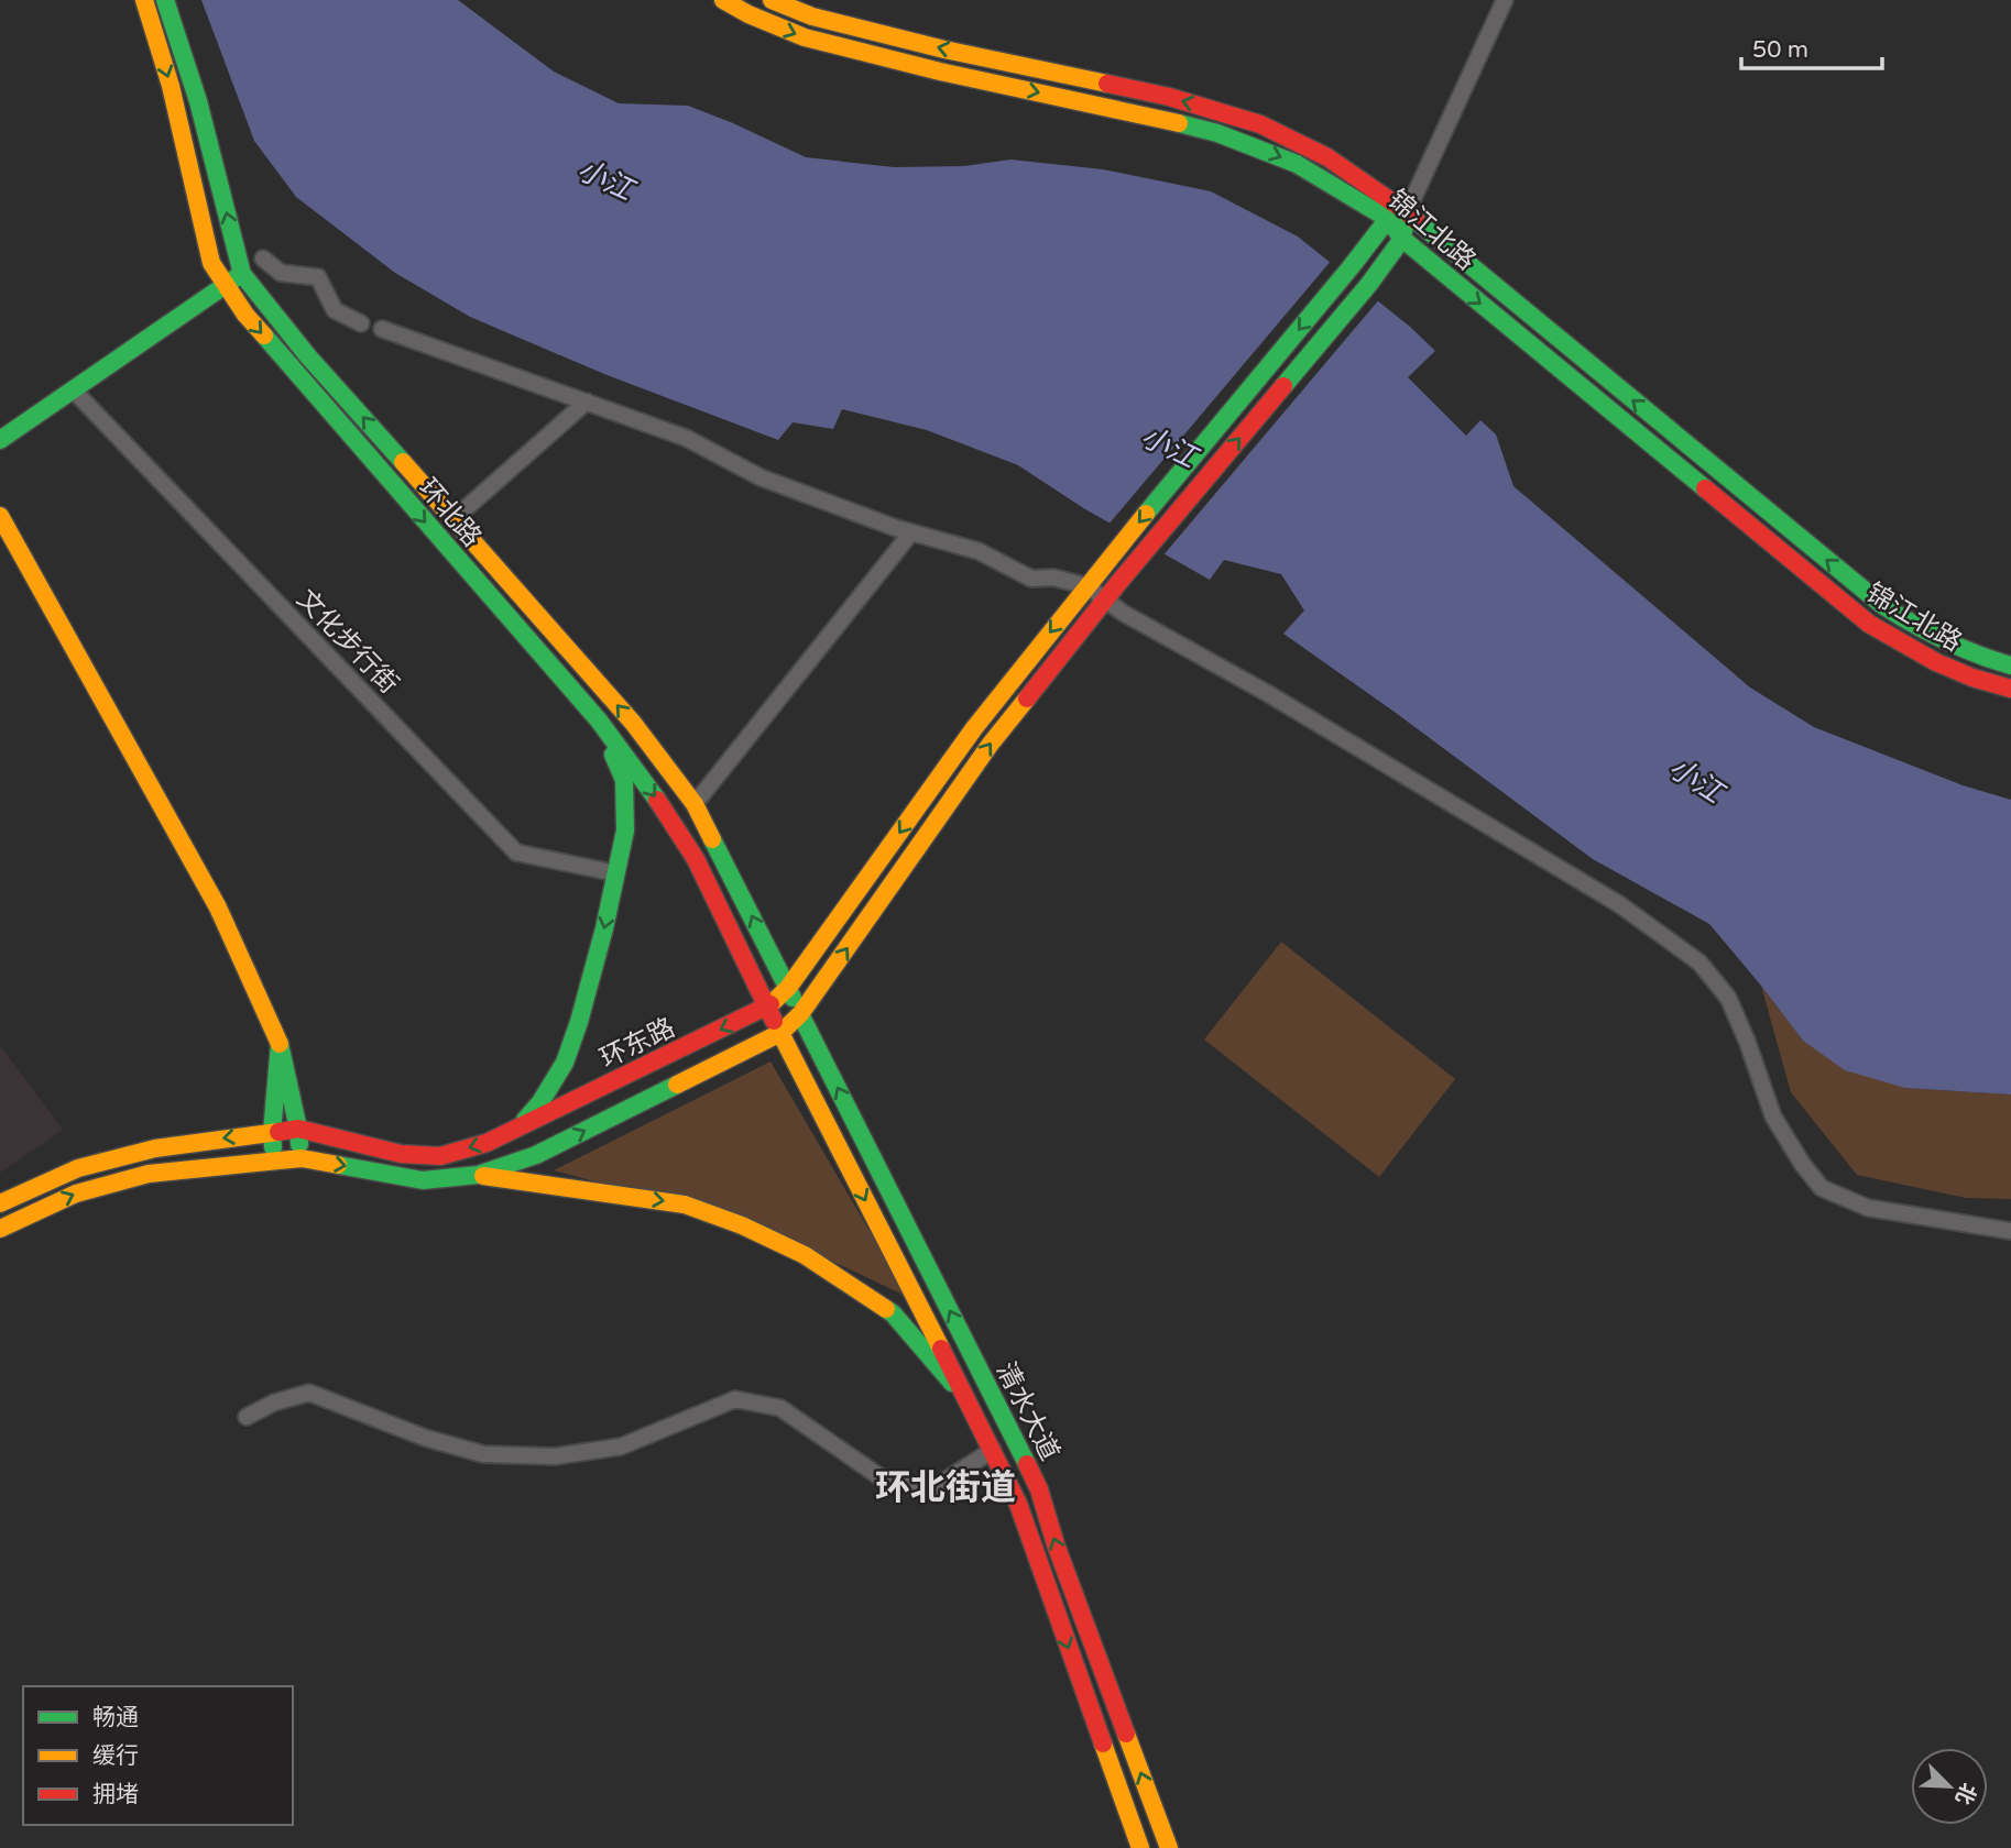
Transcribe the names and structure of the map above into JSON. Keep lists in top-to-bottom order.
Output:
{
  "streets": {
    "main road": [
      "锦江北路",
      "环北路",
      "环东路",
      "清水大道"
    ],
    "street": ["文化步行街"]
  },
  "crossings": [
    ["锦江北路", "环东路"],
    ["环北路", "环东路"],
    ["环北路", "清水大道"],
    ["环东路", "清水大道"]
  ],
  "districts": ["环北街道"],
  "water": ["小江"],
  "legend": ["畅通", "缓行", "拥堵"],
  "scale_bar": "50 m",
  "north": "bottom right"
}
